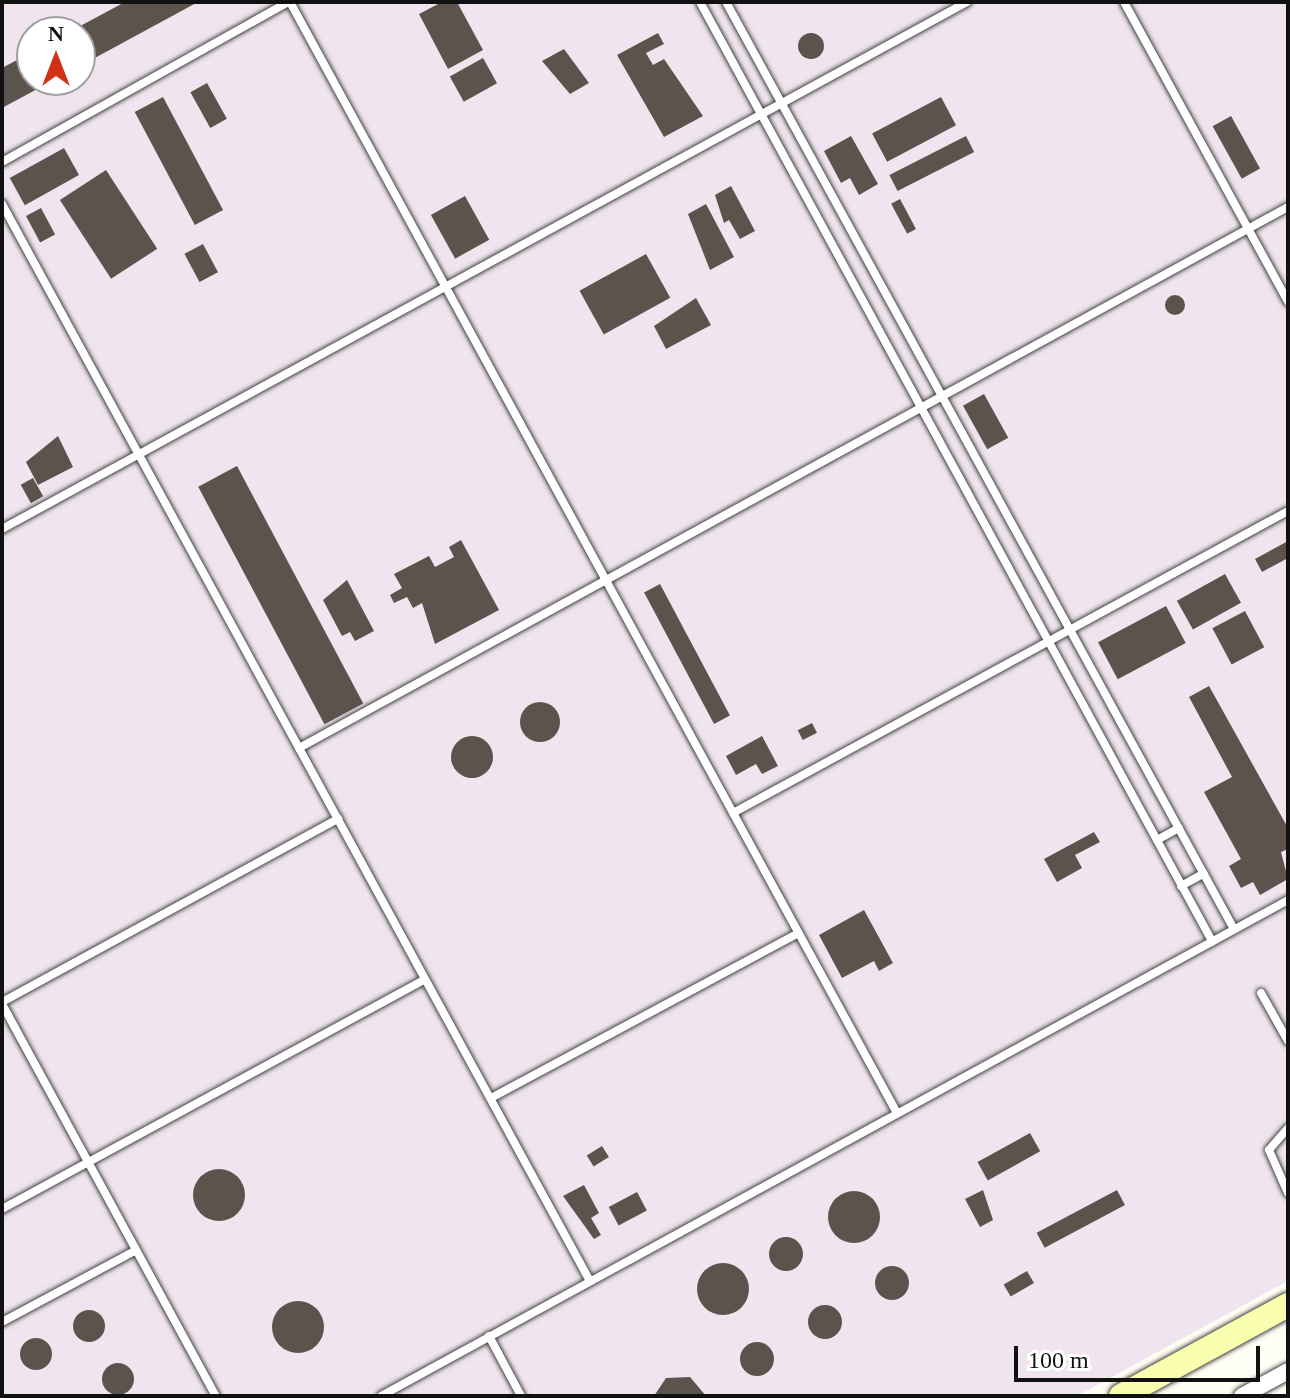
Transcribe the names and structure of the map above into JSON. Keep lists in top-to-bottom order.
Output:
{
  "scale_bar": "100 m",
  "north": "top"
}
